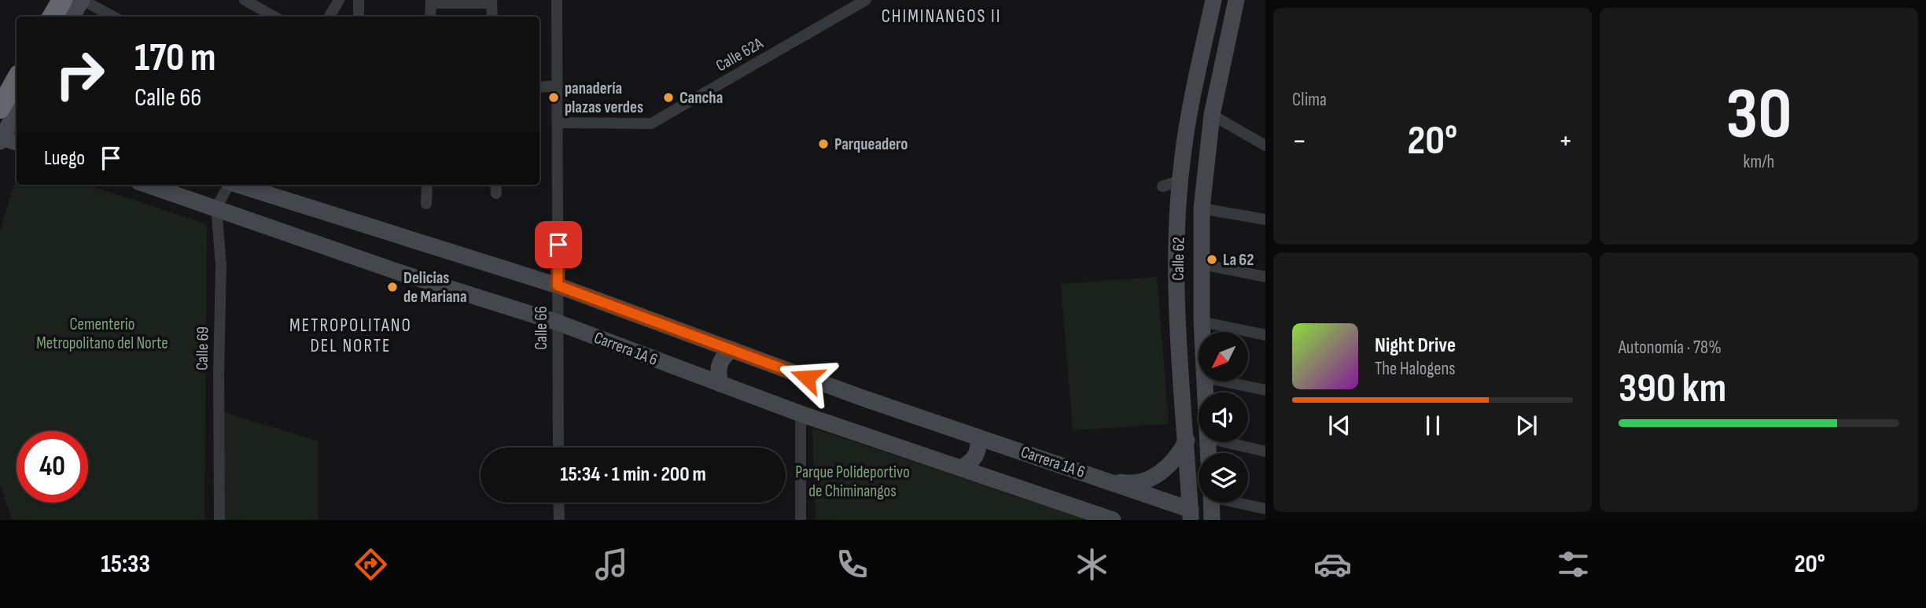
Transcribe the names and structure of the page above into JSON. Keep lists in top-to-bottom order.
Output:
{
  "streets": {
    "street": [
      "Calle 62A",
      "Calle 62",
      "Calle 66",
      "Calle 69",
      "Carrera 1A 6"
    ]
  },
  "crossings": [
    ["Calle 62A", "Calle 66"],
    ["Calle 62", "Carrera 1A 6"],
    ["Calle 66", "Carrera 1A 6"],
    ["Calle 69", "Carrera 1A 6"]
  ],
  "districts": ["CHIMINANGOS II", "METROPOLITANO DEL NORTE"],
  "parks": ["Cementerio Metropolitano del Norte", "Parque Polideportivo de Chiminangos"],
  "places": [
    "panadería plazas verdes",
    "Cancha",
    "Parqueadero",
    "La 62",
    "Delicias de Mariana"
  ],
  "north": "bottom left",
  "page": {
    "tile": [
      "Clima",
      ["30", "km/h"],
      ["Autonomía · 78%", "390 km"]
    ],
    "turn": ["170 m", "Calle 66"],
    "heat": ["−", "20°", "+"],
    "then": "Luego",
    "song": ["Night Drive", "The Halogens"],
    "limit": "40",
    "trip": "15:34 · 1 min · 200 m",
    "tabs": ["15:33", "20°"]
  }
}
